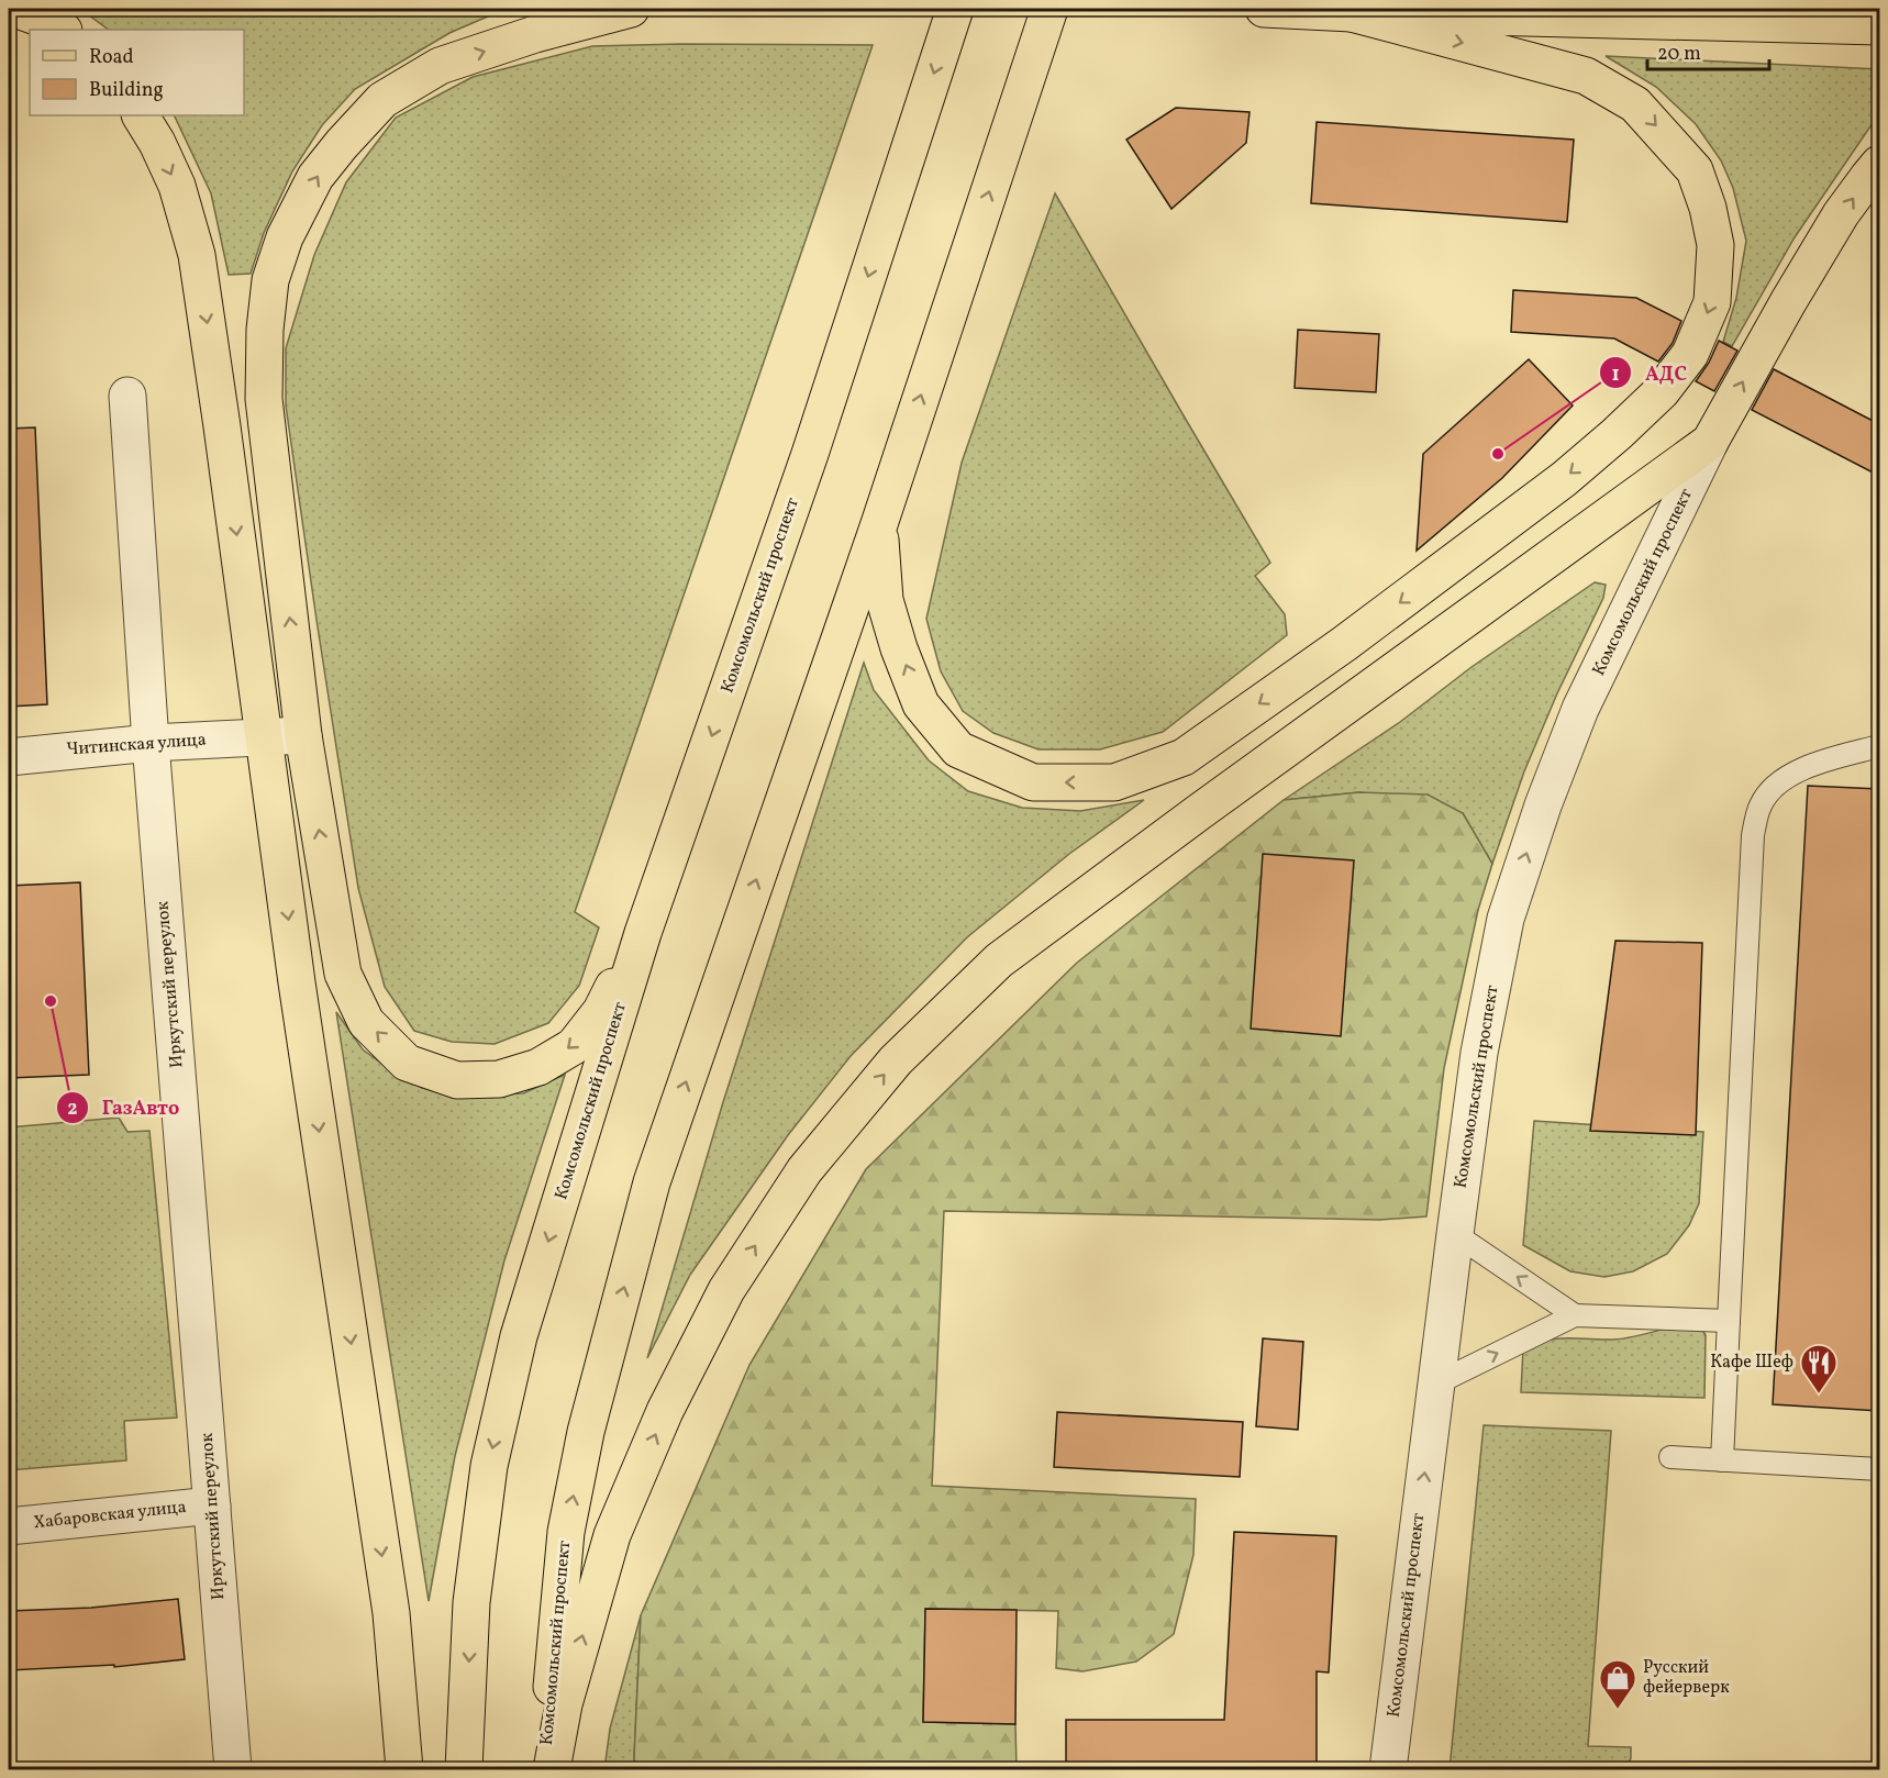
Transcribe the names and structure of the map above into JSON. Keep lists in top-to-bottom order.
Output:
{
  "streets": {
    "main road": ["Комсомольский проспект"],
    "street": ["Читинская улица", "Иркутский переулок", "Хабаровская улица"]
  },
  "crossings": [
    ["Читинская улица", "Иркутский переулок"],
    ["Иркутский переулок", "Хабаровская улица"]
  ],
  "places": {
    "other": ["АДС", "ГазАвто"],
    "restaurant": ["Кафе Шеф"],
    "shop": ["Русский фейерверк"]
  },
  "legend": ["Road", "Building"],
  "scale_bar": "20 m"
}
